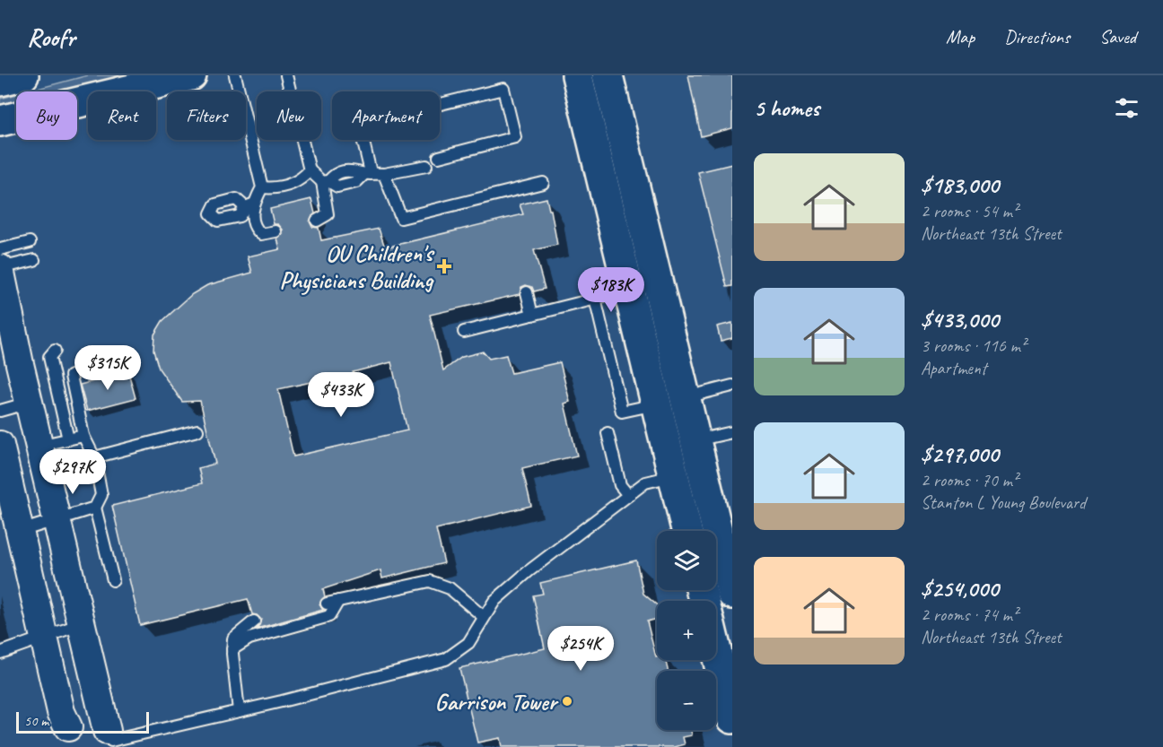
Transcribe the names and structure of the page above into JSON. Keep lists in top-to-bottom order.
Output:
{
  "places": {
    "health": ["OU Children's Physicians Building"],
    "other": ["Garrison Tower"]
  },
  "scale_bar": "50 m",
  "page": {
    "header": "Roofr",
    "nav": ["Map", "Directions", "Saved"],
    "heading": "5 homes",
    "chip": [
      "Buy",
      "Rent",
      "Filters",
      "New",
      "Apartment"
    ],
    "list": [
      {
        "name": "$183,000",
        "note": "2 rooms · 54 m² · Northeast 13th Street"
      },
      {
        "name": "$433,000",
        "note": "3 rooms · 116 m² · Apartment"
      },
      {
        "name": "$297,000",
        "note": "2 rooms · 70 m² · Stanton L Young Boulevard"
      },
      {
        "name": "$254,000",
        "note": "2 rooms · 74 m² · Northeast 13th Street"
      }
    ],
    "price": [
      "$183K",
      "$315K",
      "$433K",
      "$297K",
      "$254K"
    ],
    "map_buttons": ["+", "−"],
    "scale": "50 m"
  }
}
